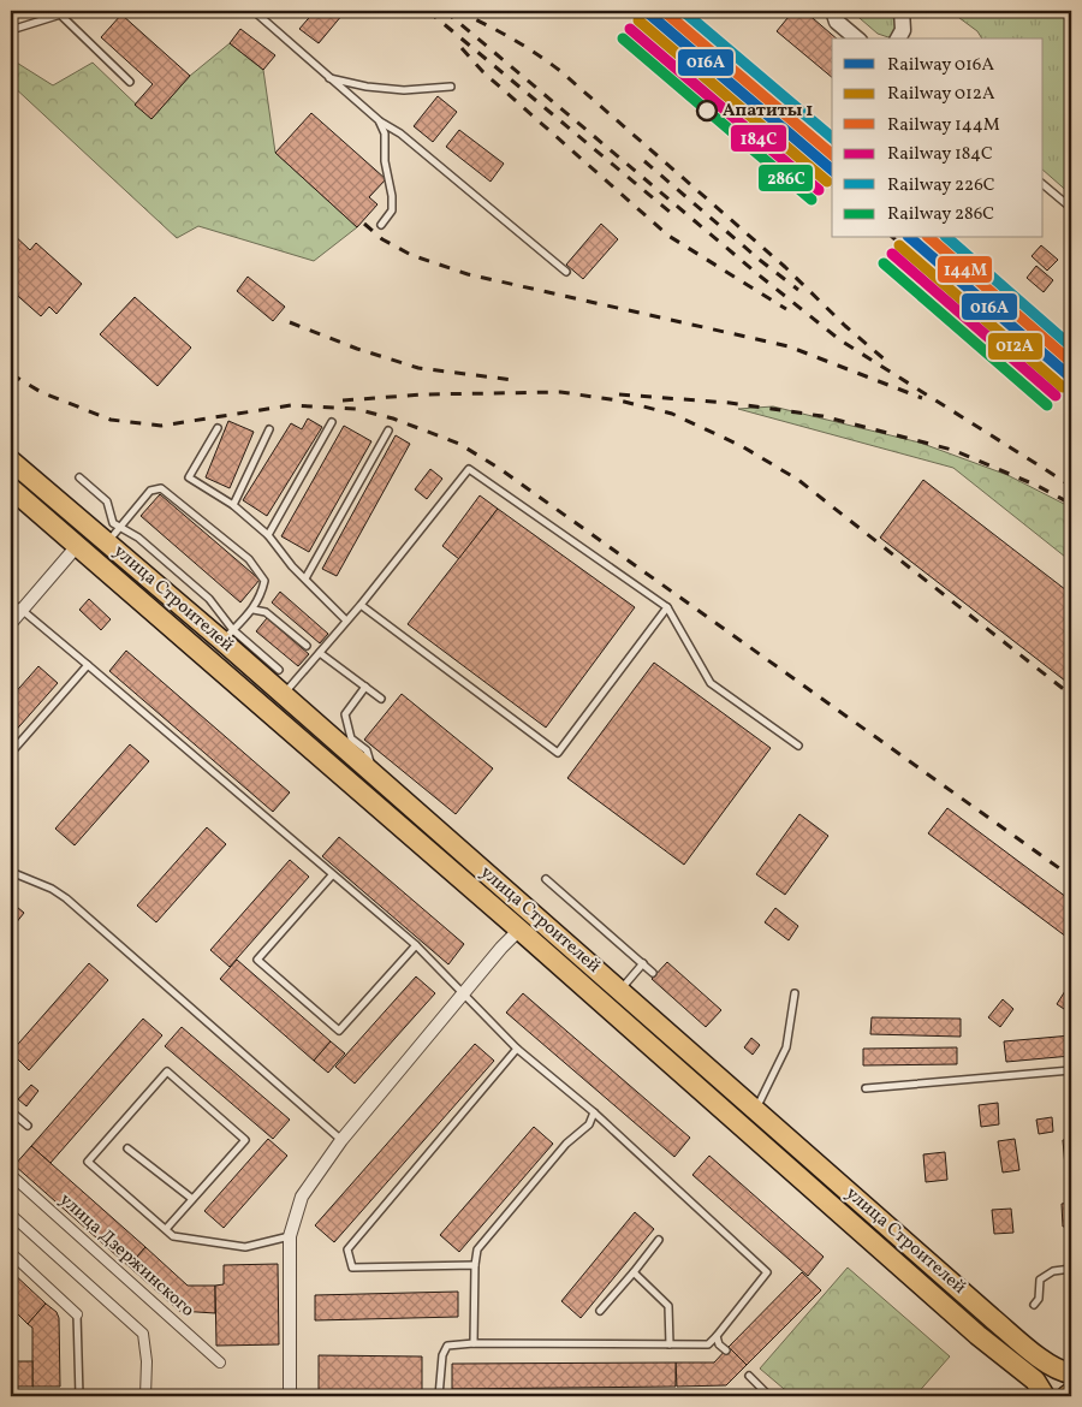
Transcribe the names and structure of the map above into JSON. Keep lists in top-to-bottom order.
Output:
{
  "streets": {
    "main road": ["улица Строителей"],
    "street": ["улица Дзержинского"]
  },
  "places": ["Апатиты 1"],
  "lines": [
    "rail line 016А",
    "rail line 144М",
    "rail line 226С",
    "rail line 012А",
    "rail line 184С",
    "rail line 286С"
  ],
  "legend": [
    "Railway 016А",
    "Railway 012А",
    "Railway 144М",
    "Railway 184С",
    "Railway 226С",
    "Railway 286С"
  ]
}
